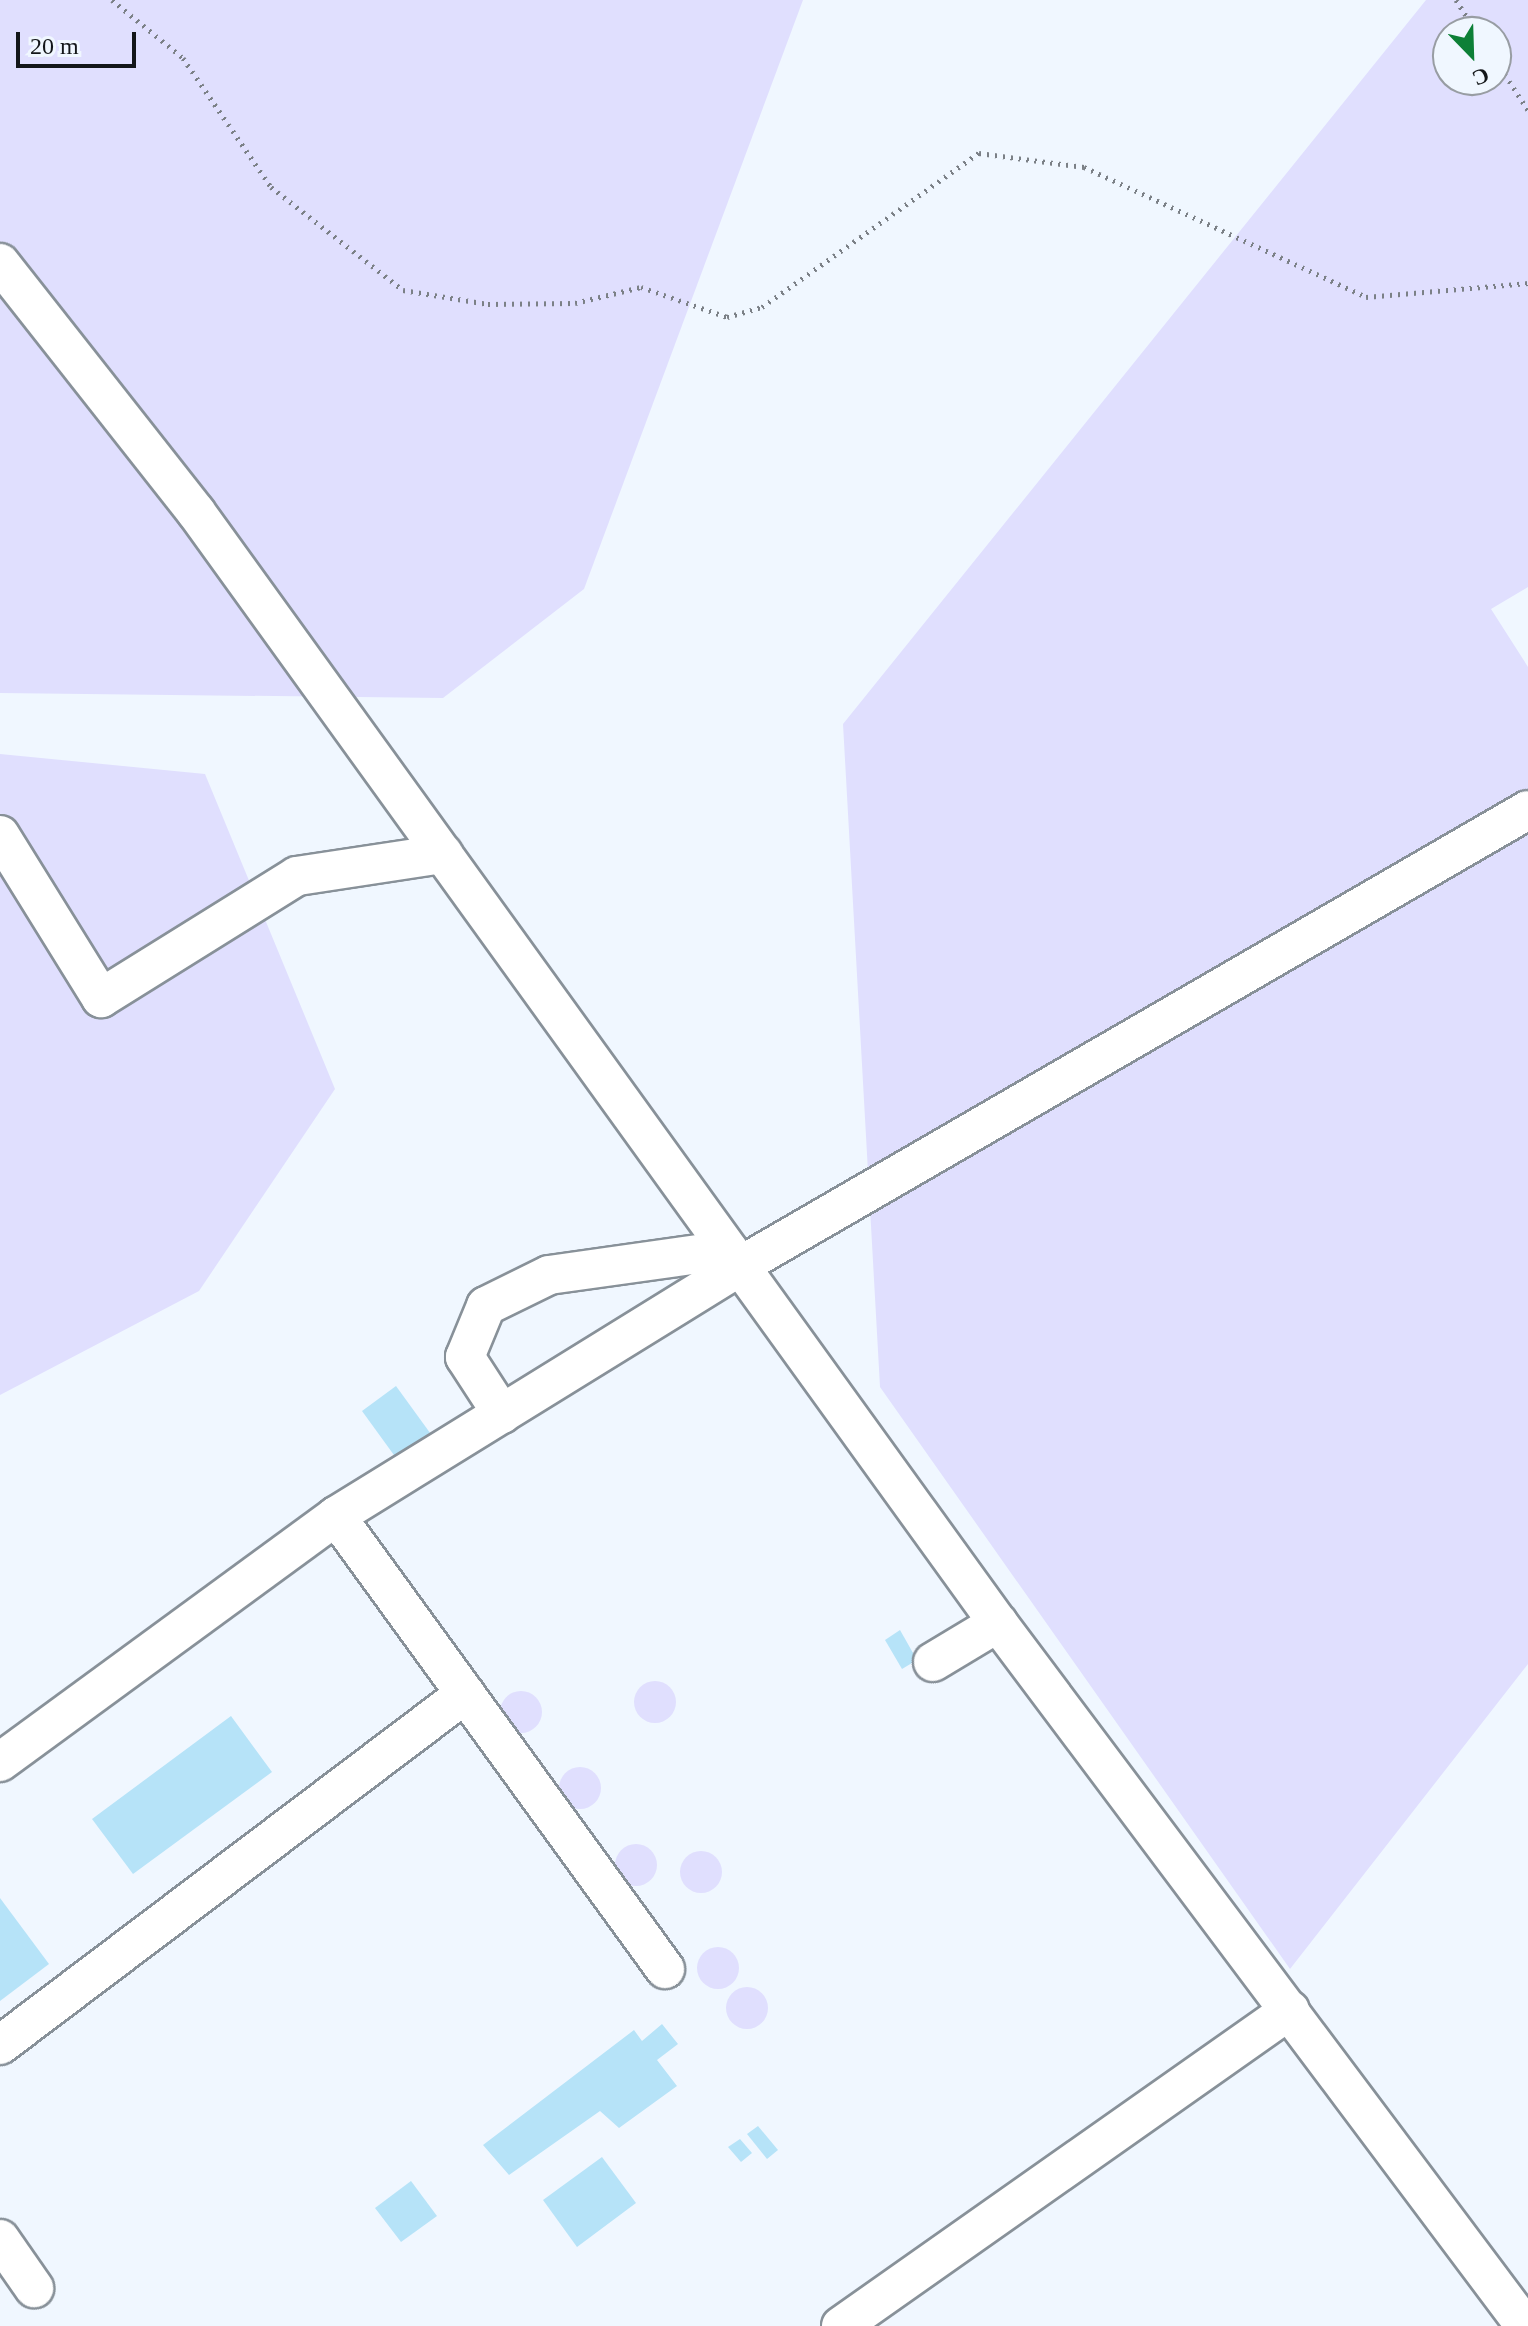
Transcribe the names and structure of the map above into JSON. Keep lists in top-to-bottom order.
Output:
{
  "scale_bar": "20 m",
  "north": "bottom right"
}
